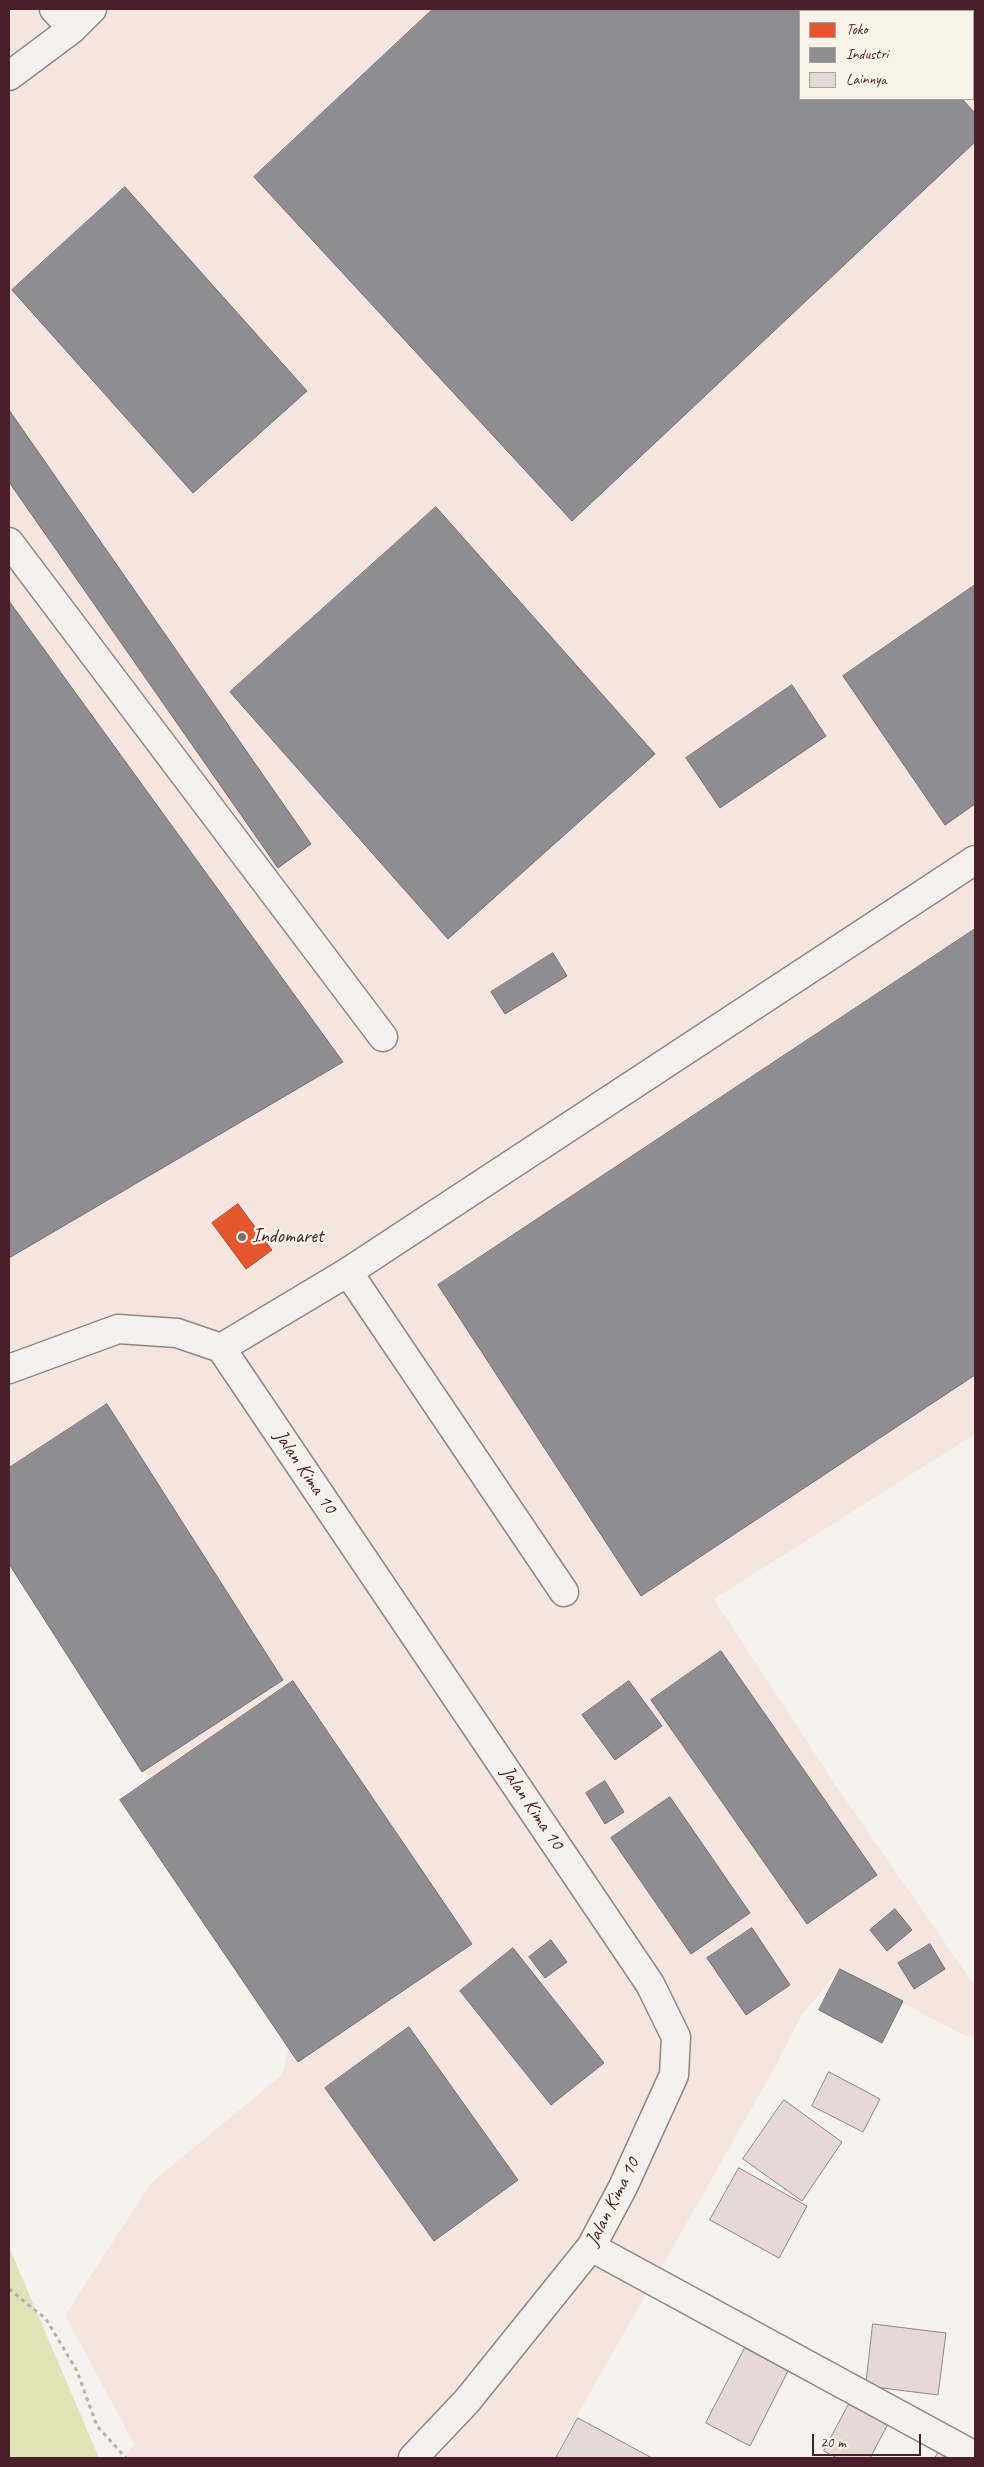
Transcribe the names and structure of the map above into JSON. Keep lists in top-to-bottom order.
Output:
{
  "streets": {
    "street": ["Jalan Kima 10"]
  },
  "places": ["Indomaret"],
  "legend": ["Toko", "Industri", "Lainnya"],
  "scale_bar": "20 m"
}
